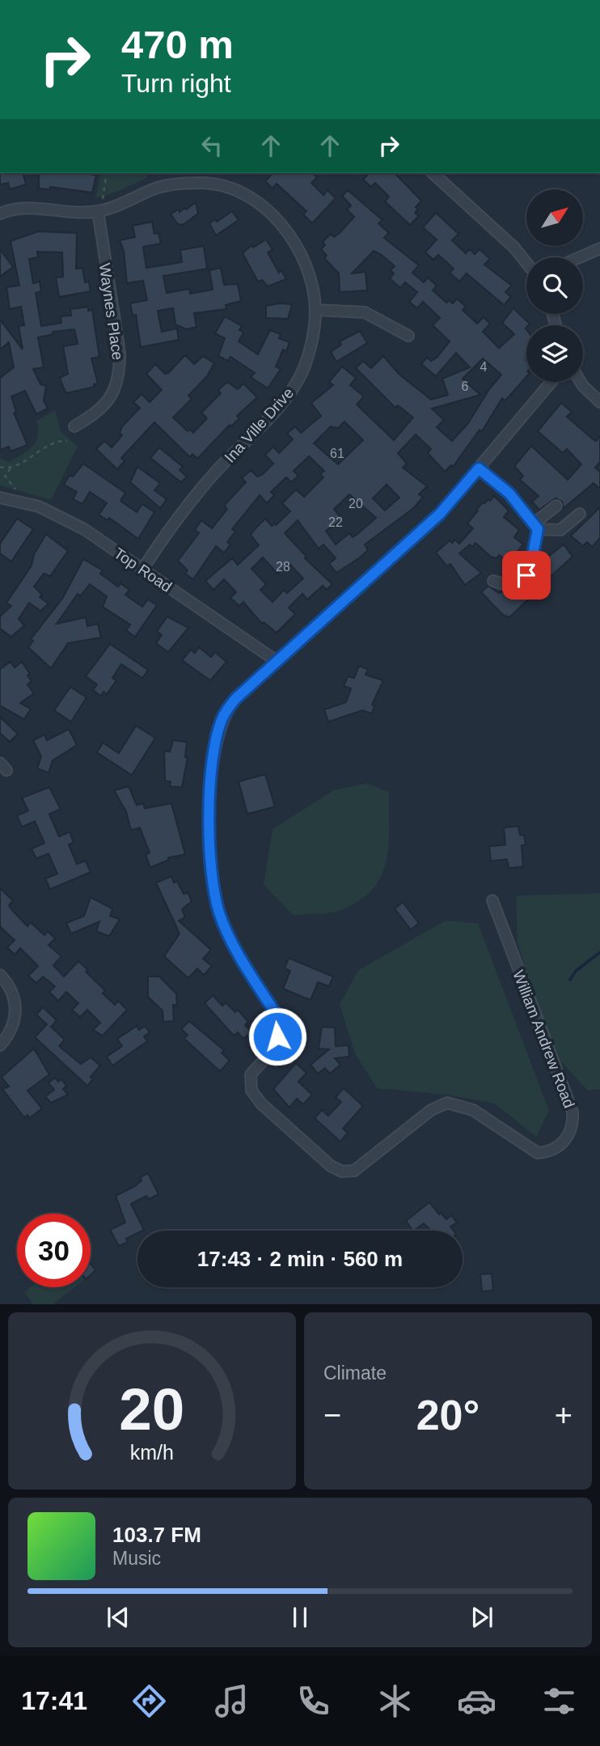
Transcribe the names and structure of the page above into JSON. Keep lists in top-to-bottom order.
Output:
{
  "streets": {
    "street": [
      "Waynes Place",
      "Ina Ville Drive",
      "Top Road",
      "William Andrew Road"
    ]
  },
  "crossings": [
    ["Waynes Place", "Ina Ville Drive"],
    ["Ina Ville Drive", "Top Road"],
    ["Top Road", "William Andrew Road"]
  ],
  "house_numbers": [
    "4",
    "6",
    "61",
    "20",
    "22",
    "28"
  ],
  "north": "top right",
  "page": {
    "turn": ["470 m", "Turn right"],
    "limit": "30",
    "trip": "17:43 · 2 min · 560 m",
    "tile": "Climate",
    "heat": ["−", "20°", "+"],
    "song": ["103.7 FM", "Music"],
    "tabs": "17:41",
    "gauge": ["20", "km/h"]
  }
}
